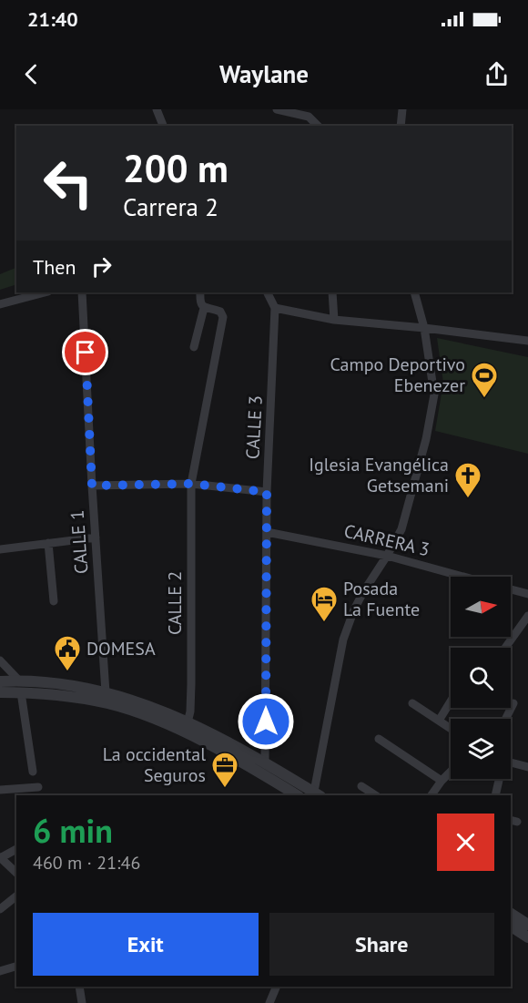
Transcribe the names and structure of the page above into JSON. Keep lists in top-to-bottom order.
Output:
{
  "streets": {
    "street": [
      "CALLE 3",
      "CARRERA 3",
      "CALLE 1",
      "CALLE 2"
    ]
  },
  "crossings": [
    ["CALLE 3", "CARRERA 3"]
  ],
  "places": {
    "sports": ["Campo Deportivo Ebenezer"],
    "church": ["Iglesia Evangélica Getsemani"],
    "hotel": ["Posada La Fuente"],
    "public building": ["DOMESA"],
    "office": ["La occidental Seguros"]
  },
  "north": "right",
  "page": {
    "status": "21:40",
    "header": "Waylane",
    "turn": ["200 m", "Carrera 2"],
    "then": "Then",
    "heading": ["6 min", "460 m · 21:46"],
    "buttons": ["Exit", "Share"]
  }
}
